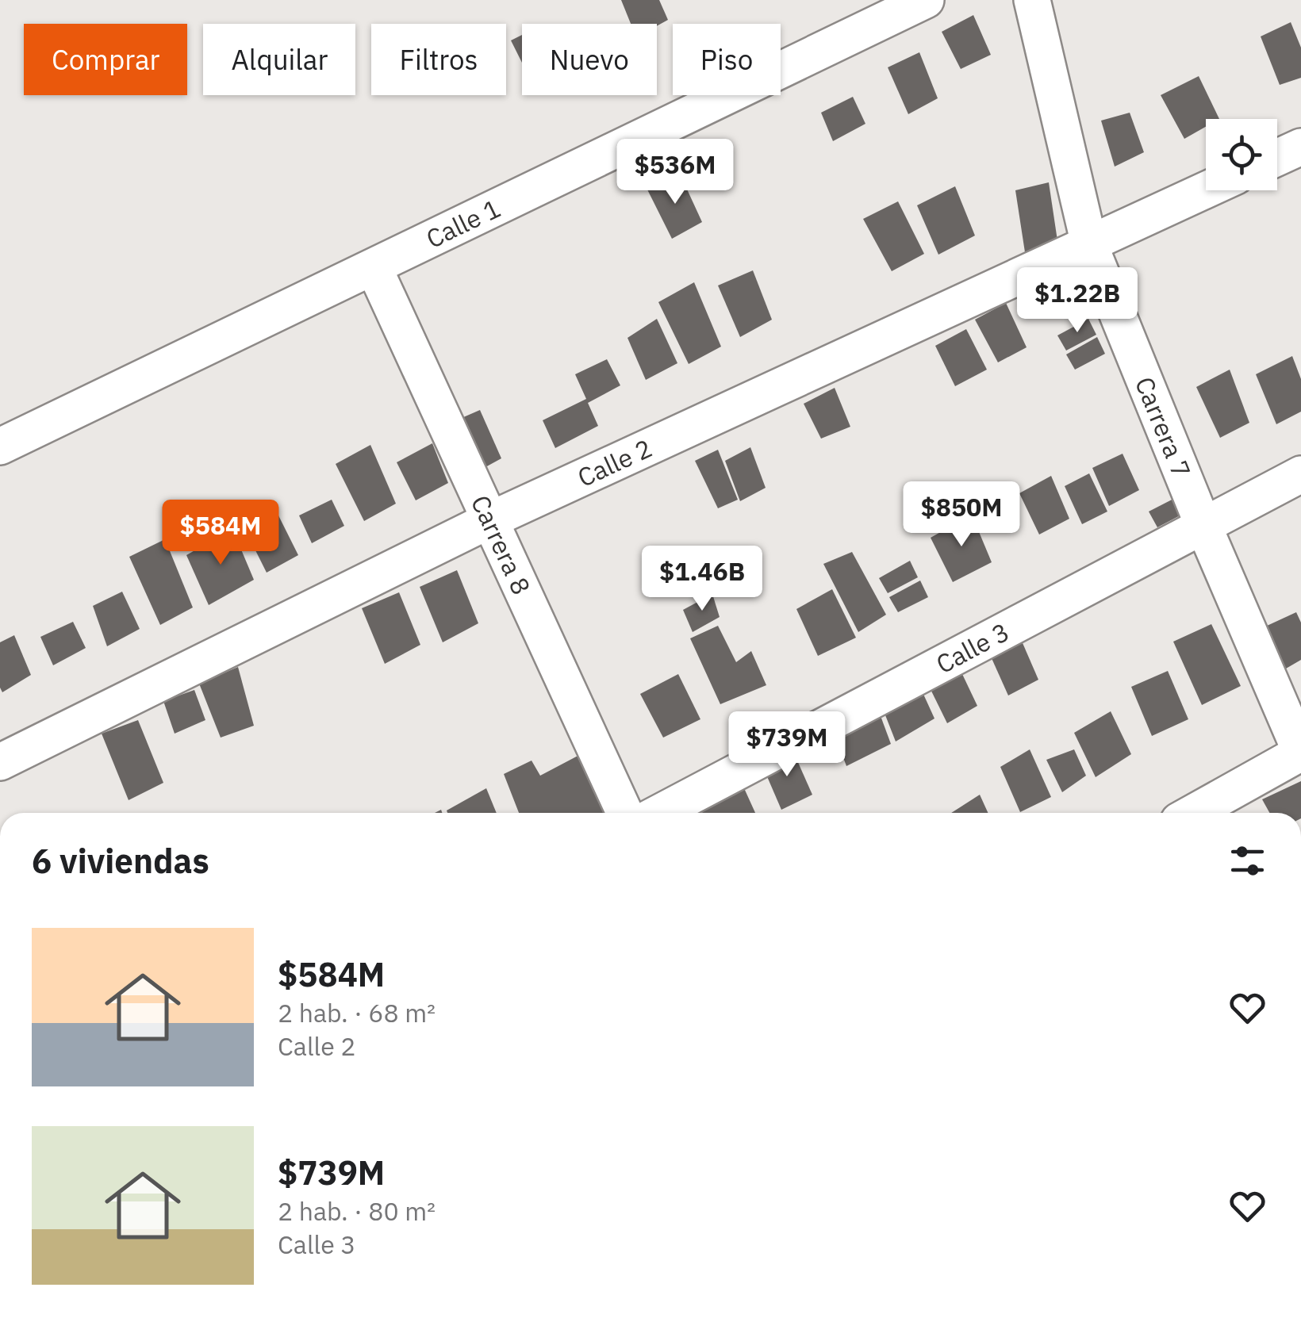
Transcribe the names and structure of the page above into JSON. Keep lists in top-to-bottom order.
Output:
{
  "streets": {
    "street": [
      "Calle 1",
      "Carrera 7",
      "Calle 2",
      "Carrera 8",
      "Calle 3"
    ]
  },
  "crossings": [
    ["Calle 1", "Carrera 8"],
    ["Carrera 7", "Calle 2"],
    ["Carrera 7", "Calle 3"],
    ["Calle 2", "Carrera 8"]
  ],
  "page": {
    "chip": [
      "Comprar",
      "Alquilar",
      "Filtros",
      "Nuevo",
      "Piso"
    ],
    "price": [
      "$536M",
      "$1.22B",
      "$850M",
      "$584M",
      "$1.46B",
      "$739M"
    ],
    "heading": "6 viviendas",
    "list": [
      {
        "name": "$584M",
        "note": "2 hab. · 68 m² · Calle 2"
      },
      {
        "name": "$739M",
        "note": "2 hab. · 80 m² · Calle 3"
      }
    ]
  }
}
